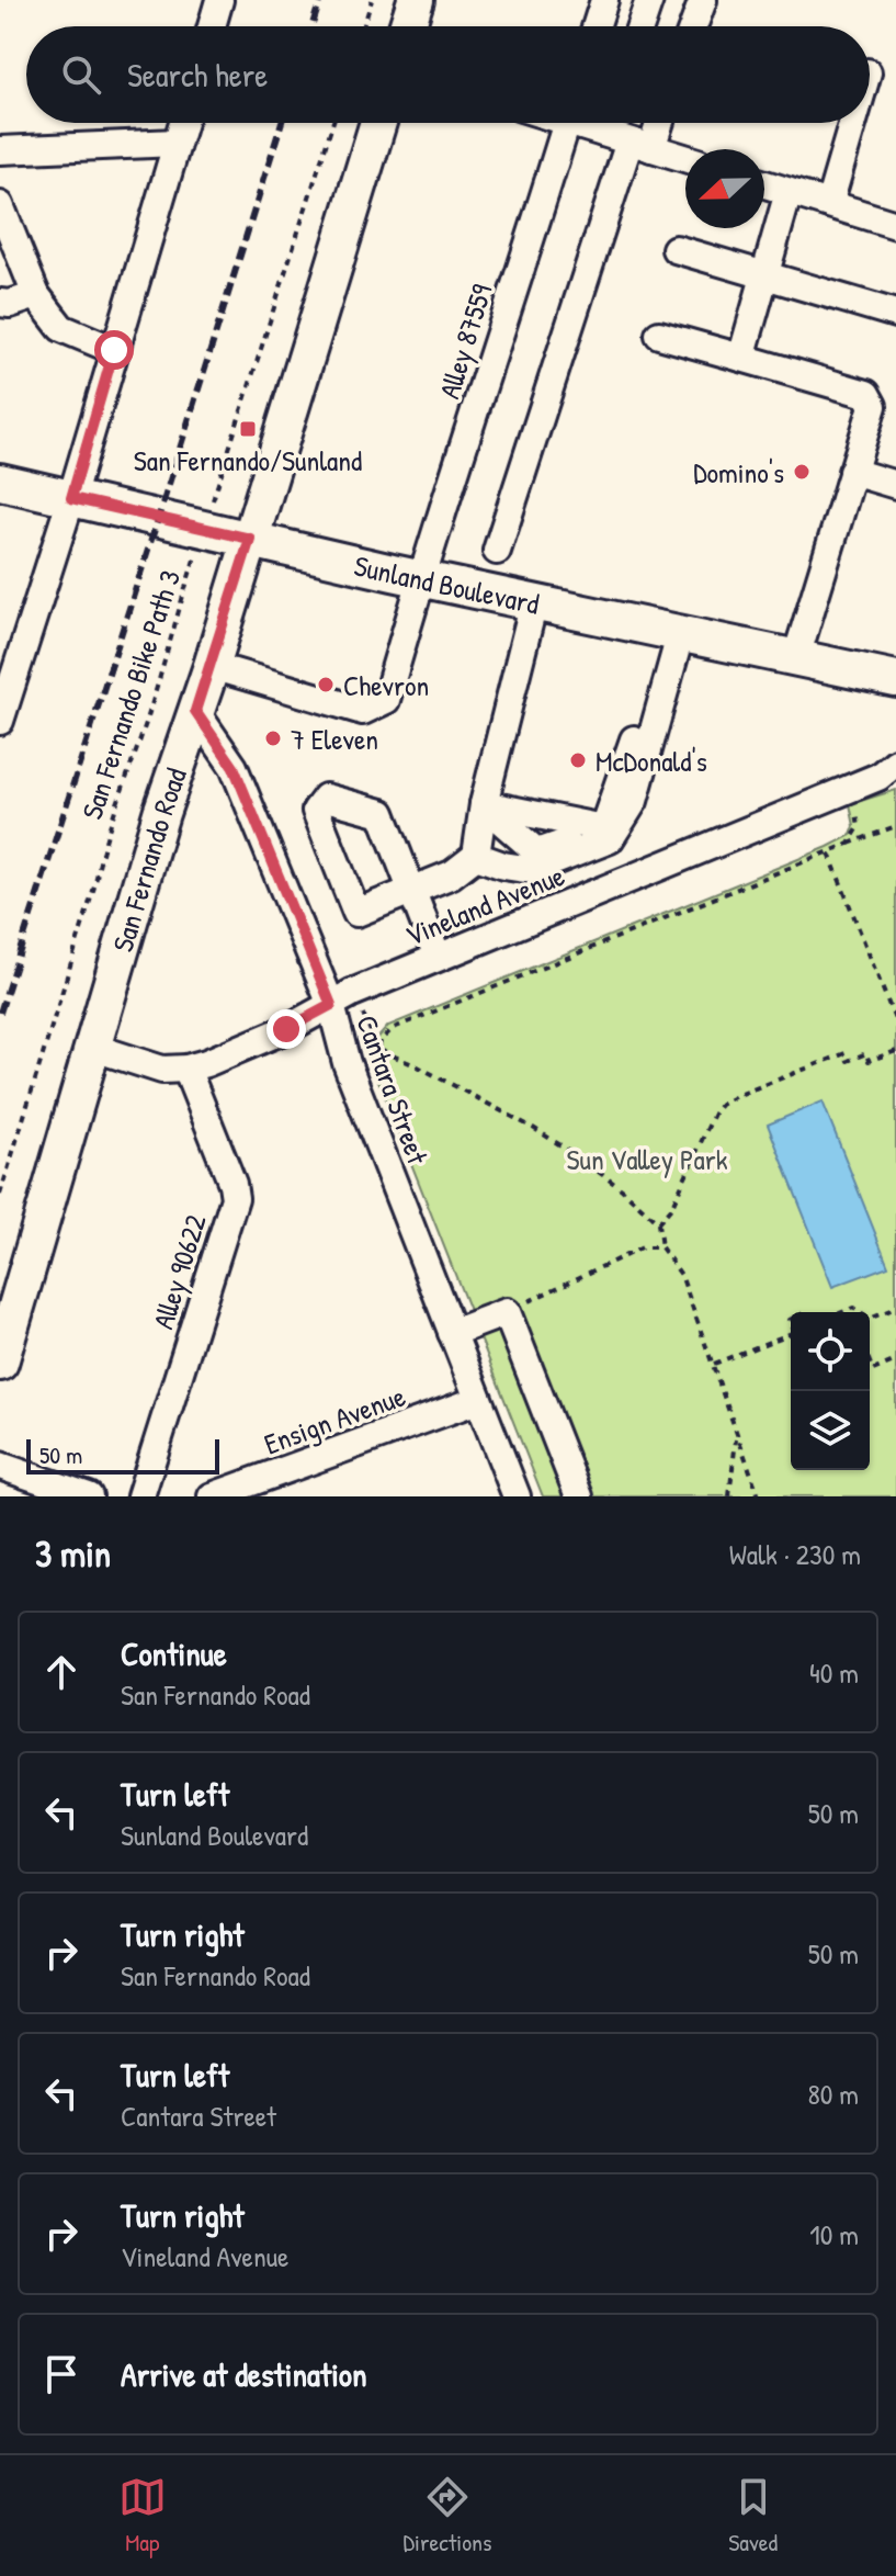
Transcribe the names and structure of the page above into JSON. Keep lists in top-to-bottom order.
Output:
{
  "streets": {
    "main road": ["Sunland Boulevard", "San Fernando Road"],
    "street": [
      "Alley 87559",
      "Vineland Avenue",
      "Cantara Street",
      "Alley 90622",
      "Ensign Avenue"
    ],
    "path": ["San Fernando Bike Path 3"]
  },
  "crossings": [
    ["Alley 87559", "Sunland Boulevard"],
    ["Alley 87559", "San Fernando Road"],
    ["Sunland Boulevard", "San Fernando Bike Path 3"],
    ["Sunland Boulevard", "San Fernando Road"],
    ["San Fernando Road", "Vineland Avenue"],
    ["San Fernando Road", "Cantara Street"],
    ["Vineland Avenue", "Cantara Street"],
    ["Vineland Avenue", "Alley 90622"],
    ["Cantara Street", "Ensign Avenue"]
  ],
  "parks": ["Sun Valley Park"],
  "places": {
    "transit": ["San Fernando/Sunland"],
    "other": [
      "Domino's",
      "Chevron",
      "7 Eleven",
      "McDonald's"
    ]
  },
  "scale_bar": "50 m",
  "north": "left",
  "page": {
    "search": "Search here",
    "scale": "50 m",
    "heading": ["3 min", "Walk · 230 m"],
    "list": [
      ["Continue", "San Fernando Road", "40 m"],
      ["Turn left", "Sunland Boulevard", "50 m"],
      ["Turn right", "San Fernando Road", "50 m"],
      ["Turn left", "Cantara Street", "80 m"],
      ["Turn right", "Vineland Avenue", "10 m"],
      "Arrive at destination"
    ],
    "nav": ["Map", "Directions", "Saved"]
  }
}
